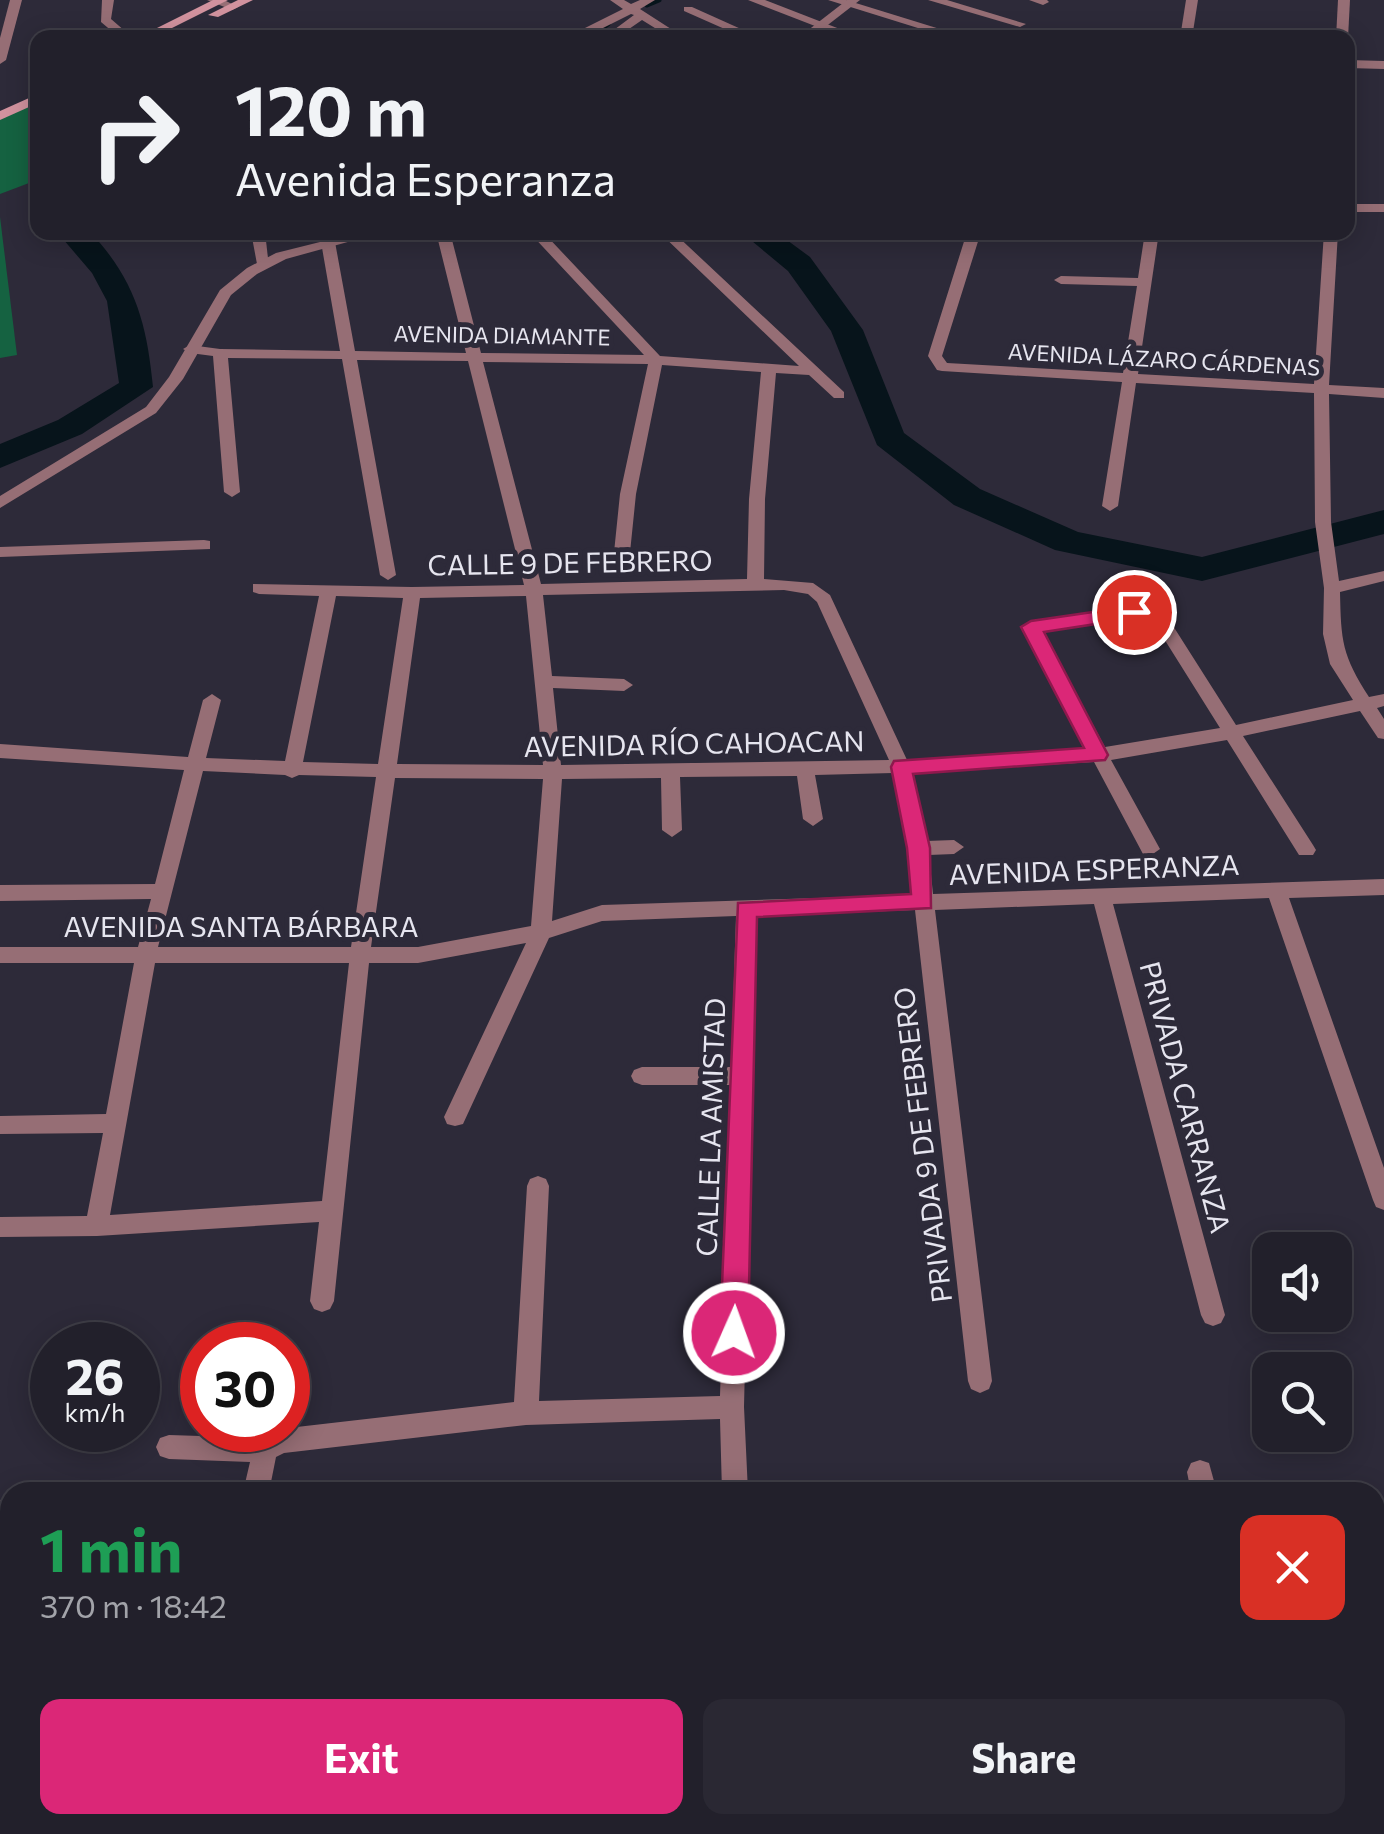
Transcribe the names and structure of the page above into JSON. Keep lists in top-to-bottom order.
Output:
{
  "streets": {
    "street": [
      "AVENIDA DIAMANTE",
      "AVENIDA LÁZARO CÁRDENAS",
      "CALLE 9 DE FEBRERO",
      "AVENIDA RÍO CAHOACAN",
      "AVENIDA ESPERANZA",
      "AVENIDA SANTA BÁRBARA",
      "PRIVADA CARRANZA",
      "CALLE LA AMISTAD",
      "PRIVADA 9 DE FEBRERO"
    ]
  },
  "crossings": [
    ["CALLE 9 DE FEBRERO", "PRIVADA 9 DE FEBRERO"],
    ["AVENIDA RÍO CAHOACAN", "PRIVADA 9 DE FEBRERO"],
    ["AVENIDA ESPERANZA", "AVENIDA SANTA BÁRBARA"],
    ["AVENIDA ESPERANZA", "PRIVADA CARRANZA"],
    ["AVENIDA ESPERANZA", "CALLE LA AMISTAD"],
    ["AVENIDA ESPERANZA", "PRIVADA 9 DE FEBRERO"]
  ],
  "page": {
    "turn": ["120 m", "Avenida Esperanza"],
    "speed": "26 km/h",
    "limit": "30",
    "heading": ["1 min", "370 m · 18:42"],
    "buttons": ["Exit", "Share"]
  }
}
